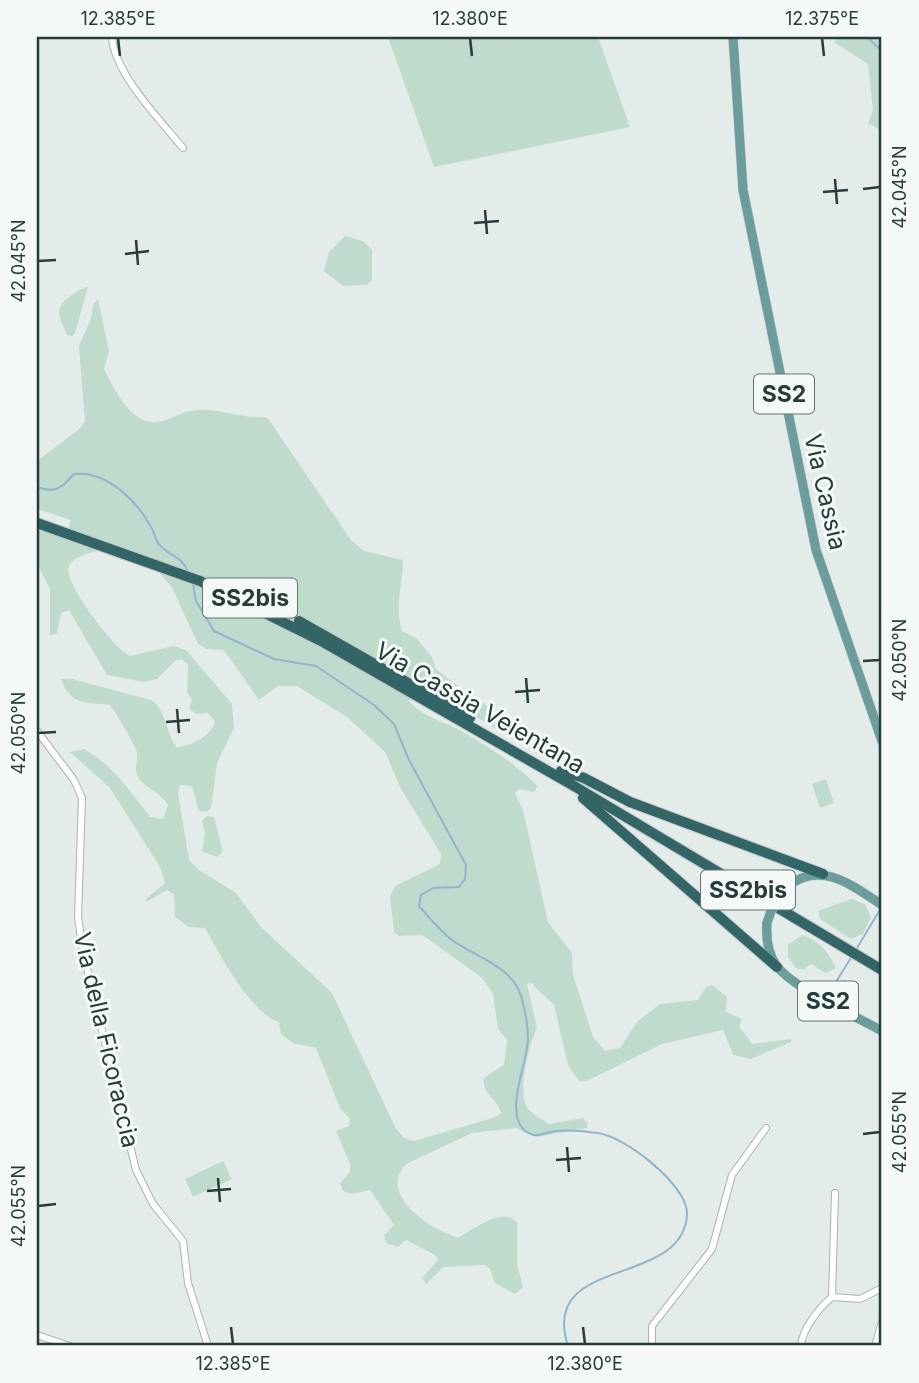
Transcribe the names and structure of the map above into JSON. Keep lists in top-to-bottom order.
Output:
{
  "streets": {
    "highway": ["SS2bis", "Via Cassia Veientana"],
    "main road": ["SS2", "Via Cassia"],
    "street": ["Via della Ficoraccia"]
  },
  "coordinates": [
    "12.385°E",
    "12.380°E",
    "12.375°E",
    "42.045°N",
    "42.050°N",
    "42.055°N"
  ]
}
